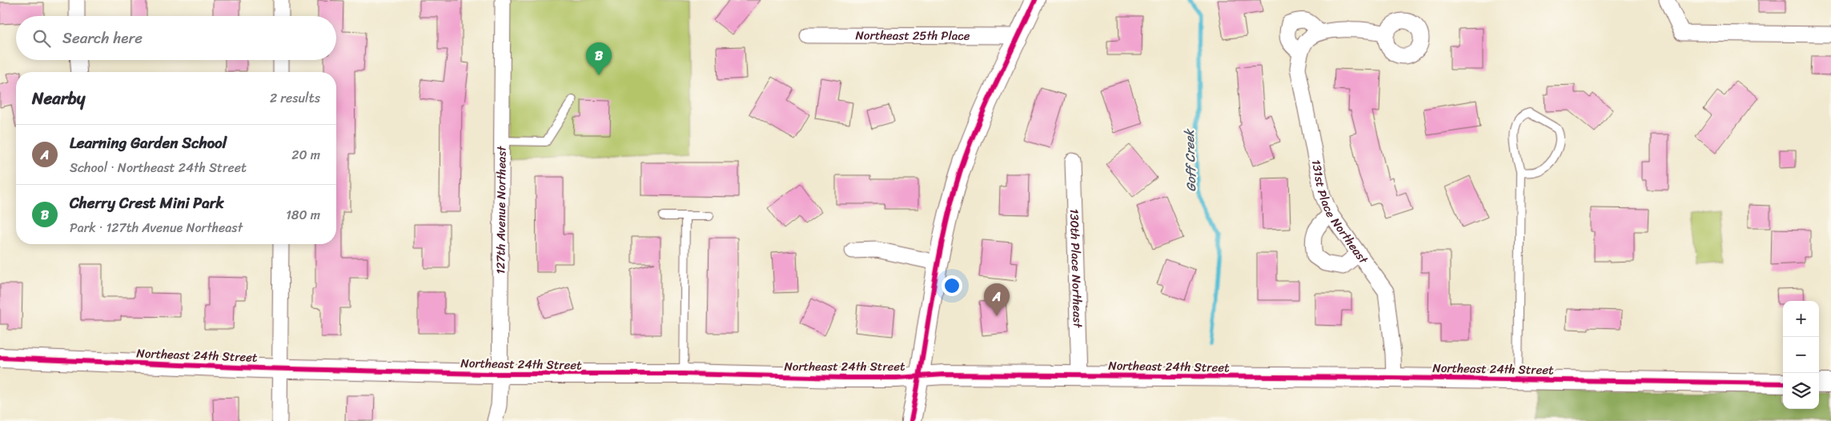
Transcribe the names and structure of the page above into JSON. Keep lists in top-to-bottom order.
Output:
{
  "streets": {
    "street": [
      "Northeast 25th Place",
      "127th Avenue Northeast",
      "131st Place Northeast",
      "130th Place Northeast",
      "Northeast 24th Street"
    ]
  },
  "crossings": [
    ["127th Avenue Northeast", "Northeast 24th Street"],
    ["131st Place Northeast", "Northeast 24th Street"],
    ["130th Place Northeast", "Northeast 24th Street"]
  ],
  "water": ["Goff Creek"],
  "page": {
    "search": "Search here",
    "pins": ["B", "A"],
    "heading": ["Nearby", "2 results"],
    "list": [
      {
        "mark": "A",
        "name": "Learning Garden School",
        "note": "School · Northeast 24th Street",
        "value": "20 m"
      },
      {
        "mark": "B",
        "name": "Cherry Crest Mini Park",
        "note": "Park · 127th Avenue Northeast",
        "value": "180 m"
      }
    ],
    "map_buttons": ["+", "−"]
  }
}
